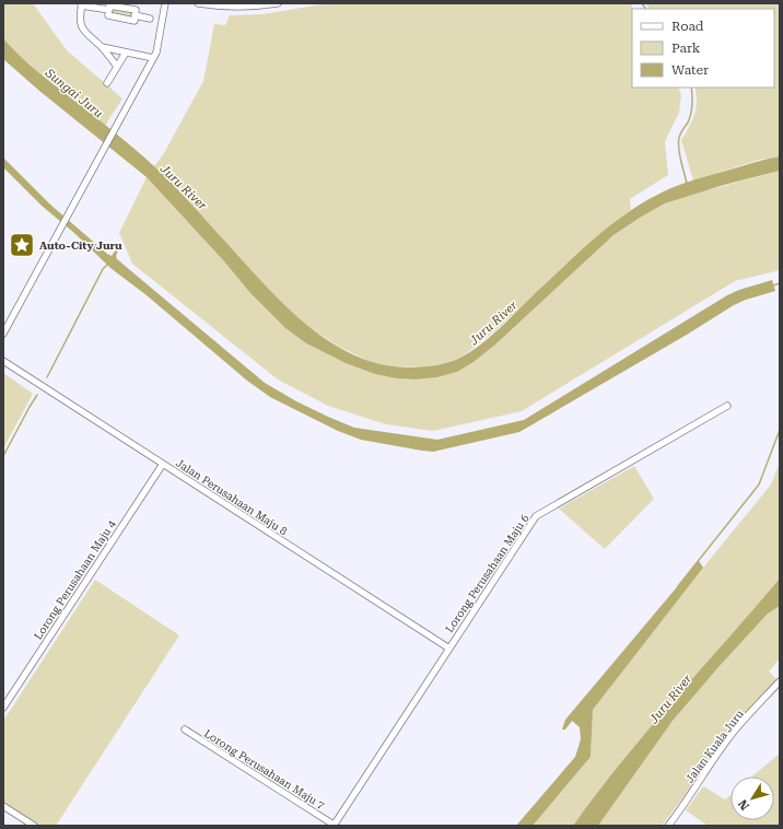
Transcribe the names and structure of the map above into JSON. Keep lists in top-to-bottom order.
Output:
{
  "streets": {
    "street": [
      "Jalan Perusahaan Maju 8",
      "Lorong Perusahaan Maju 6",
      "Lorong Perusahaan Maju 4",
      "Jalan Kuala Juru",
      "Lorong Perusahaan Maju 7"
    ]
  },
  "crossings": [
    ["Jalan Perusahaan Maju 8", "Lorong Perusahaan Maju 6"],
    ["Jalan Perusahaan Maju 8", "Lorong Perusahaan Maju 4"],
    ["Lorong Perusahaan Maju 6", "Lorong Perusahaan Maju 7"]
  ],
  "water": ["Sungai Juru", "Juru River"],
  "places": {
    "place": ["Auto-City Juru"]
  },
  "legend": ["Road", "Park", "Water"],
  "north": "bottom left"
}
